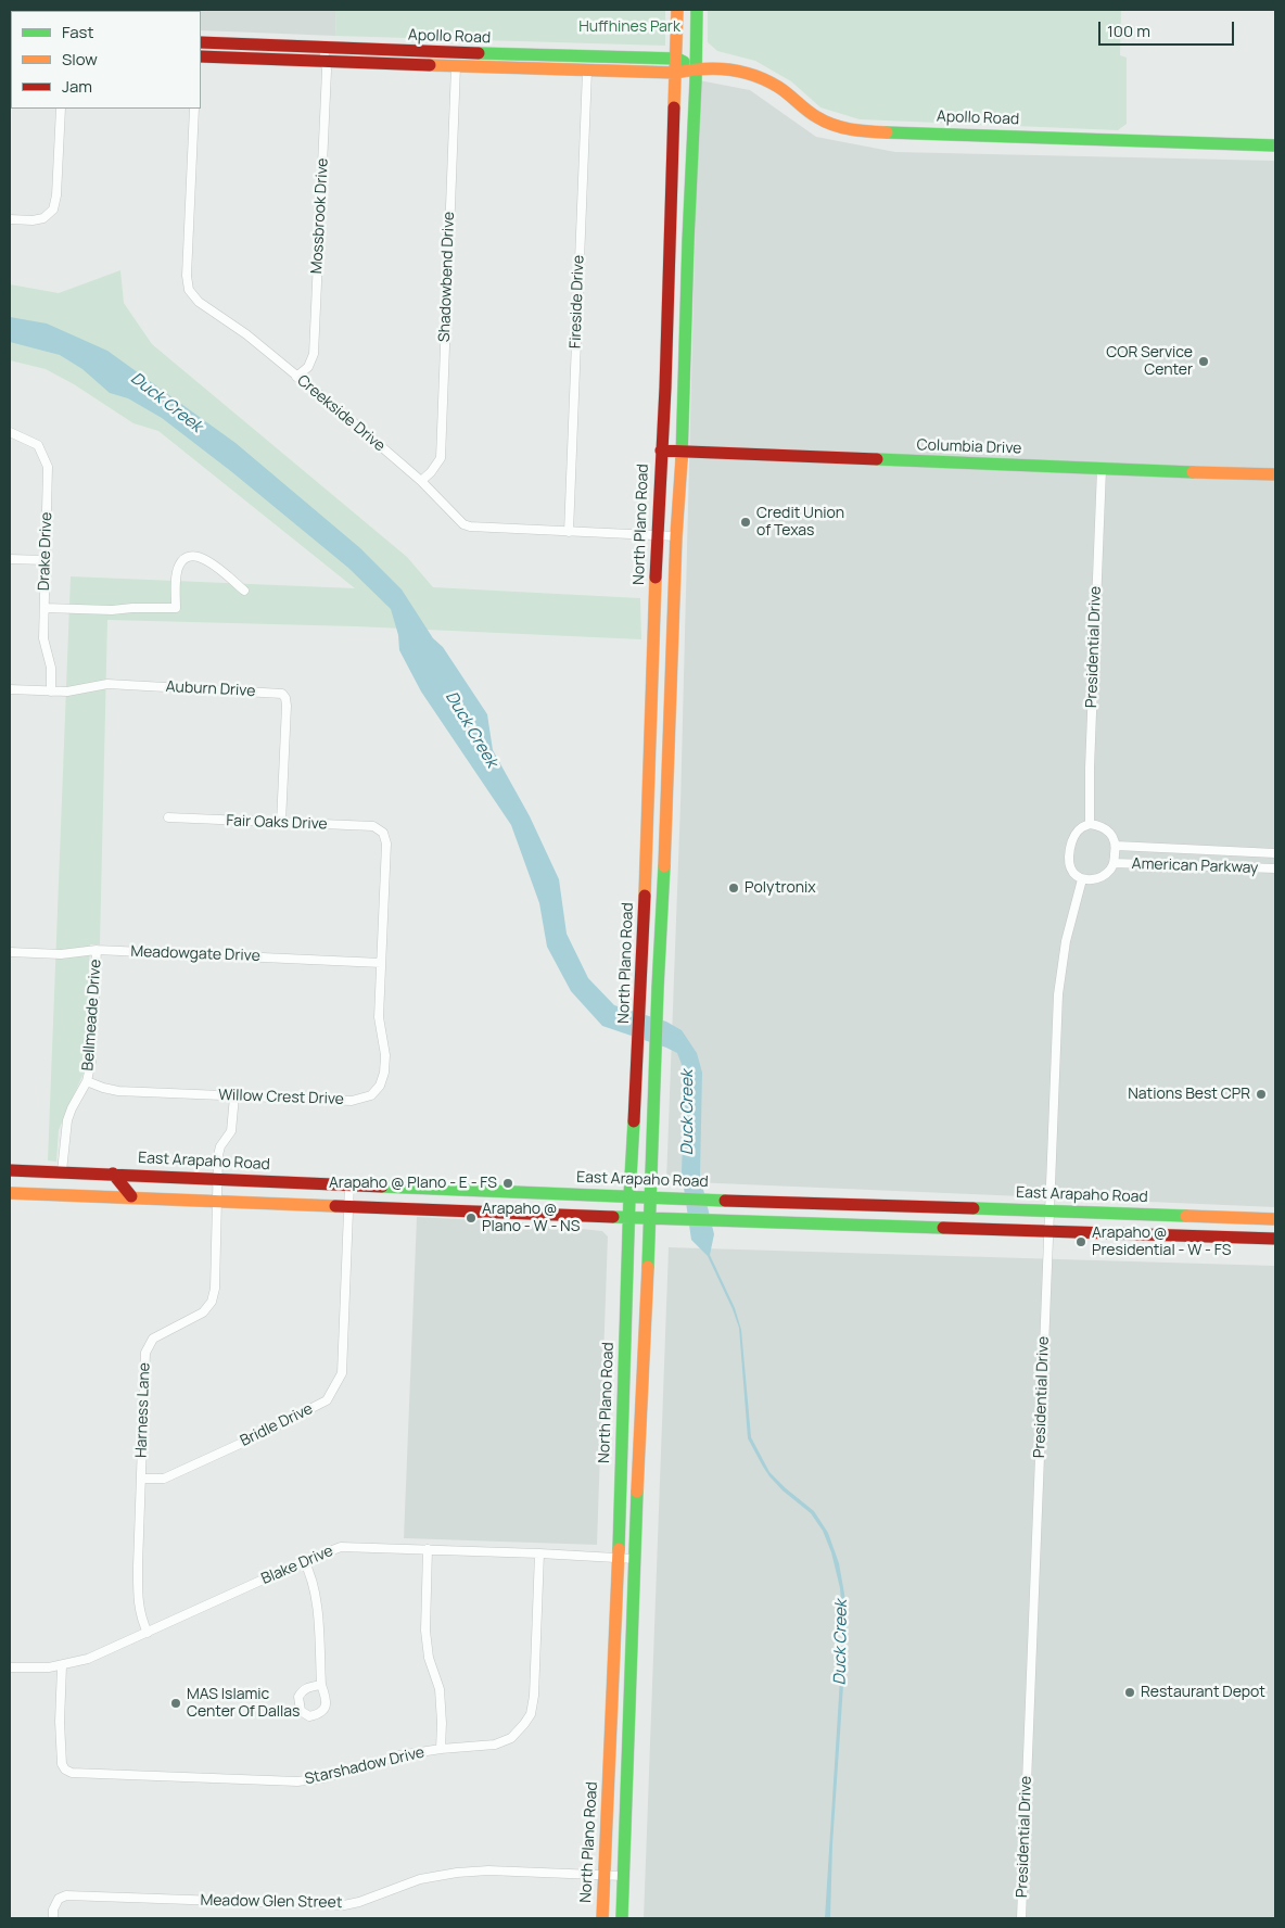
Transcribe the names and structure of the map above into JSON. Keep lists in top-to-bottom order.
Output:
{
  "streets": {
    "main road": [
      "Apollo Road",
      "Columbia Drive",
      "North Plano Road",
      "East Arapaho Road"
    ],
    "street": [
      "Mossbrook Drive",
      "Shadowbend Drive",
      "Fireside Drive",
      "Creekside Drive",
      "Drake Drive",
      "Presidential Drive",
      "Auburn Drive",
      "Fair Oaks Drive",
      "American Parkway",
      "Meadowgate Drive",
      "Bellmeade Drive",
      "Willow Crest Drive",
      "Harness Lane",
      "Bridle Drive",
      "Blake Drive",
      "Starshadow Drive",
      "Meadow Glen Street"
    ]
  },
  "crossings": [
    ["Apollo Road", "Mossbrook Drive"],
    ["Apollo Road", "Shadowbend Drive"],
    ["Apollo Road", "Fireside Drive"],
    ["Apollo Road", "North Plano Road"],
    ["Mossbrook Drive", "Creekside Drive"],
    ["Shadowbend Drive", "Creekside Drive"],
    ["Fireside Drive", "Creekside Drive"],
    ["Creekside Drive", "North Plano Road"],
    ["Columbia Drive", "North Plano Road"],
    ["Columbia Drive", "Presidential Drive"],
    ["North Plano Road", "East Arapaho Road"],
    ["North Plano Road", "Blake Drive"],
    ["North Plano Road", "Meadow Glen Street"],
    ["Drake Drive", "Auburn Drive"],
    ["Presidential Drive", "American Parkway"],
    ["Presidential Drive", "East Arapaho Road"],
    ["Auburn Drive", "Fair Oaks Drive"],
    ["Fair Oaks Drive", "Willow Crest Drive"],
    ["Meadowgate Drive", "Bellmeade Drive"],
    ["Meadowgate Drive", "Willow Crest Drive"],
    ["Bellmeade Drive", "Willow Crest Drive"],
    ["Bellmeade Drive", "East Arapaho Road"],
    ["Willow Crest Drive", "Harness Lane"],
    ["East Arapaho Road", "Harness Lane"],
    ["East Arapaho Road", "Bridle Drive"],
    ["Harness Lane", "Bridle Drive"],
    ["Harness Lane", "Blake Drive"],
    ["Blake Drive", "Starshadow Drive"]
  ],
  "water": ["Duck Creek"],
  "parks": ["Huffhines Park"],
  "places": [
    "COR Service Center",
    "Credit Union of Texas",
    "Polytronix",
    "Nations Best CPR",
    "Arapaho @ Plano - E - FS",
    "Arapaho @ Plano - W - NS",
    "Arapaho @ Presidential - W - FS",
    "Restaurant Depot",
    "MAS Islamic Center Of Dallas"
  ],
  "legend": ["Fast", "Slow", "Jam"],
  "scale_bar": "100 m"
}
